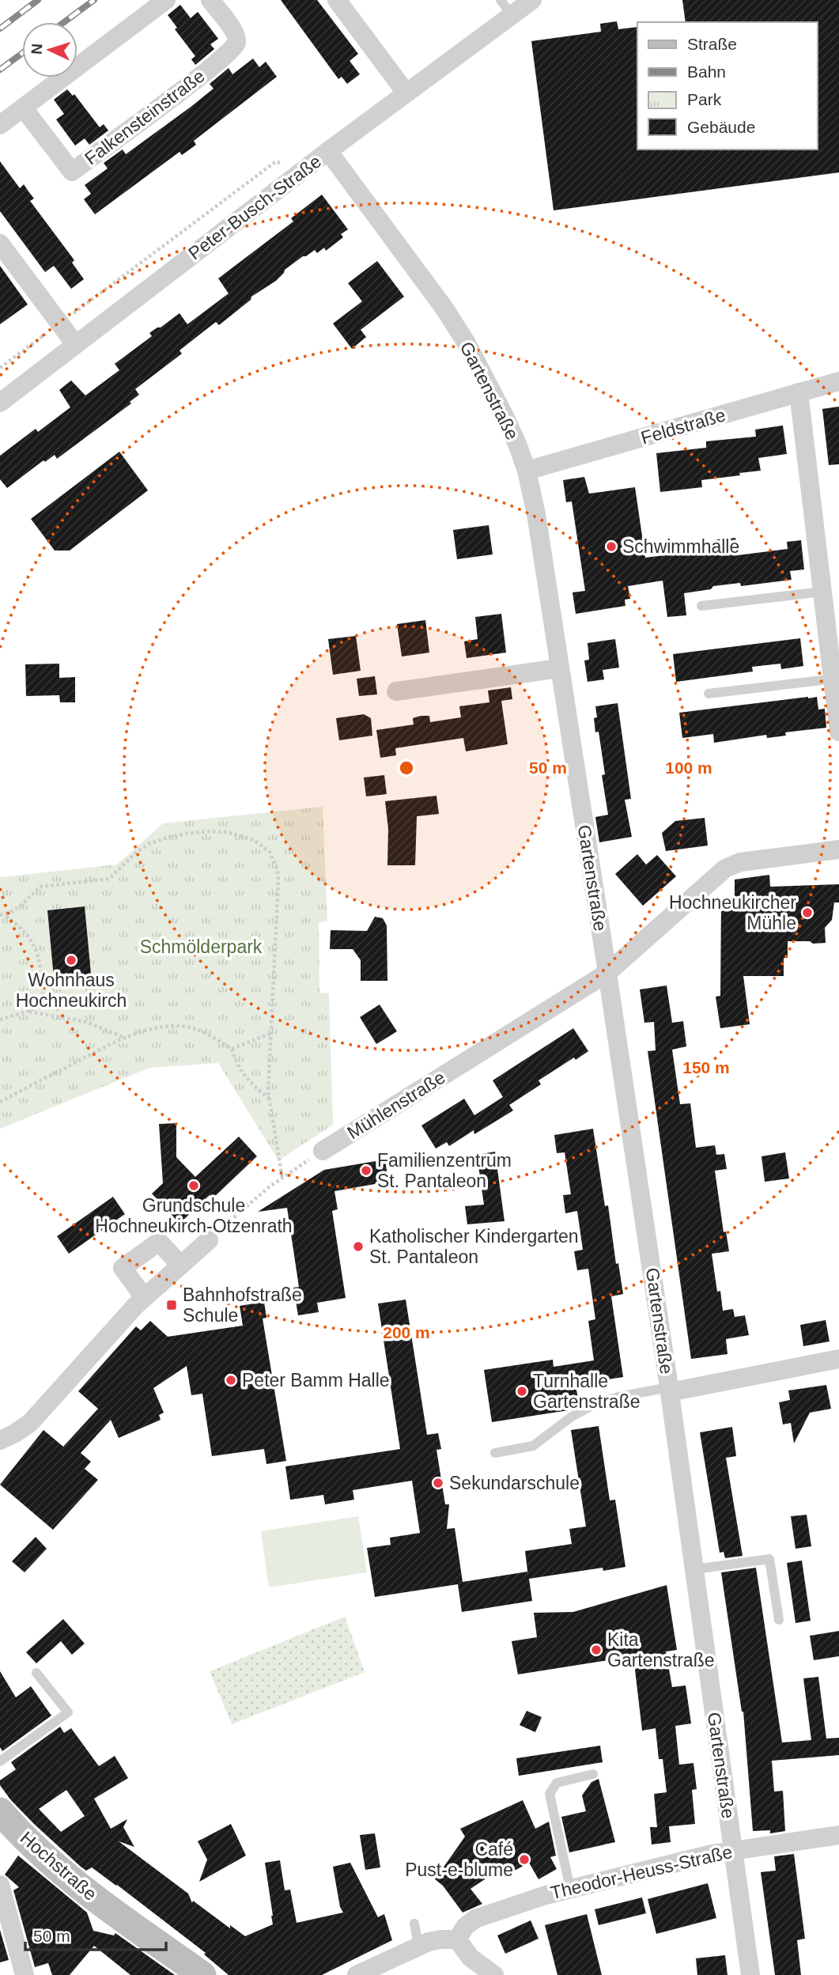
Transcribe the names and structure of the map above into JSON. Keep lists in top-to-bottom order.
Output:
{
  "streets": {
    "street": [
      "Falkensteinstraße",
      "Peter-Busch-Straße",
      "Gartenstraße",
      "Feldstraße",
      "Mühlenstraße",
      "Hochstraße",
      "Theodor-Heuss-Straße"
    ]
  },
  "crossings": [
    ["Peter-Busch-Straße", "Gartenstraße"],
    ["Gartenstraße", "Feldstraße"],
    ["Gartenstraße", "Mühlenstraße"],
    ["Gartenstraße", "Theodor-Heuss-Straße"]
  ],
  "parks": ["Schmölderpark"],
  "places": {
    "other": [
      "Schwimmhalle",
      "Hochneukircher Mühle",
      "Wohnhaus Hochneukirch",
      "Familienzentrum St. Pantaleon",
      "Grundschule Hochneukirch-Otzenrath",
      "Katholischer Kindergarten St. Pantaleon",
      "Peter Bamm Halle",
      "Turnhalle Gartenstraße",
      "Sekundarschule",
      "Kita Gartenstraße",
      "Café Pust-e-blume"
    ],
    "transit": ["Bahnhofstraße Schule"]
  },
  "legend": [
    "Straße",
    "Bahn",
    "Park",
    "Gebäude"
  ],
  "scale_bar": "50 m",
  "north": "left",
  "rings": [
    "50 m",
    "100 m",
    "150 m",
    "200 m"
  ]
}
